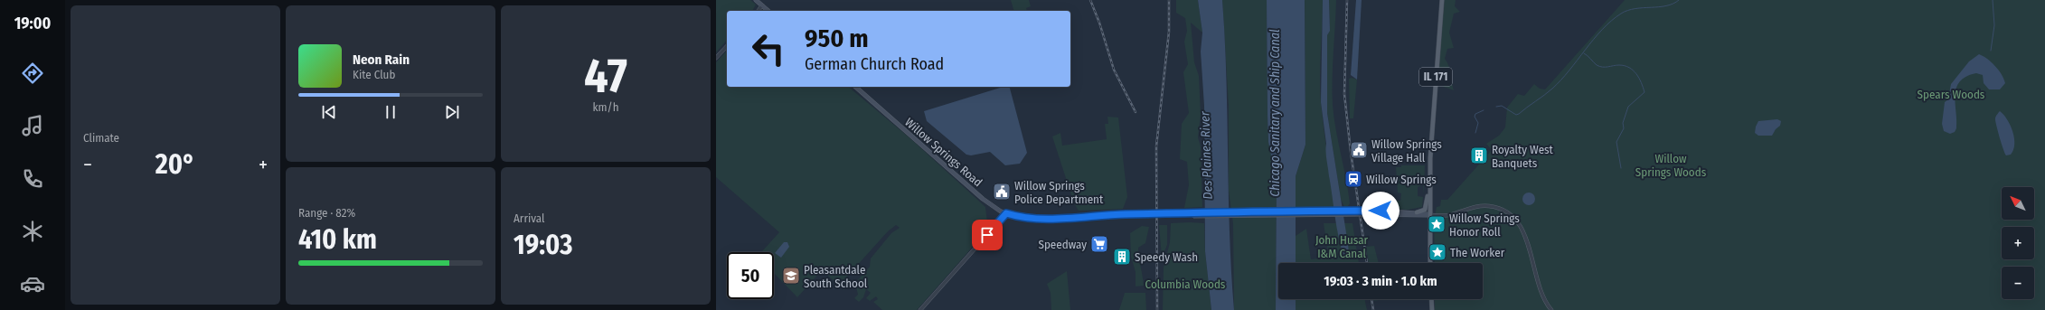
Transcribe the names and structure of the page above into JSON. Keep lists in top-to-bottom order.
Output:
{
  "streets": {
    "main road": ["IL 171", "Willow Springs Road"]
  },
  "crossings": [
    ["IL 171", "Willow Springs Road"]
  ],
  "water": ["Chicago Sanitary and Ship Canal", "Des Plaines River"],
  "parks": [
    "Spears Woods",
    "Willow Springs Woods",
    "John Husar I&M Canal",
    "Columbia Woods"
  ],
  "places": {
    "public building": ["Willow Springs Village Hall", "Willow Springs Police Department"],
    "building": ["Royalty West Banquets", "Speedy Wash"],
    "station": ["Willow Springs"],
    "place": ["Willow Springs Honor Roll", "The Worker"],
    "supermarket": ["Speedway"],
    "school or university": ["Pleasantdale South School"]
  },
  "north": "top left",
  "page": {
    "tabs": "19:00",
    "tile": [
      "Climate",
      ["47", "km/h"],
      ["Range · 82%", "410 km"],
      ["Arrival", "19:03"]
    ],
    "turn": ["950 m", "German Church Road"],
    "song": ["Neon Rain", "Kite Club"],
    "heat": ["−", "20°", "+"],
    "map_buttons": ["+", "−"],
    "limit": "50",
    "trip": "19:03 · 3 min · 1.0 km"
  }
}
